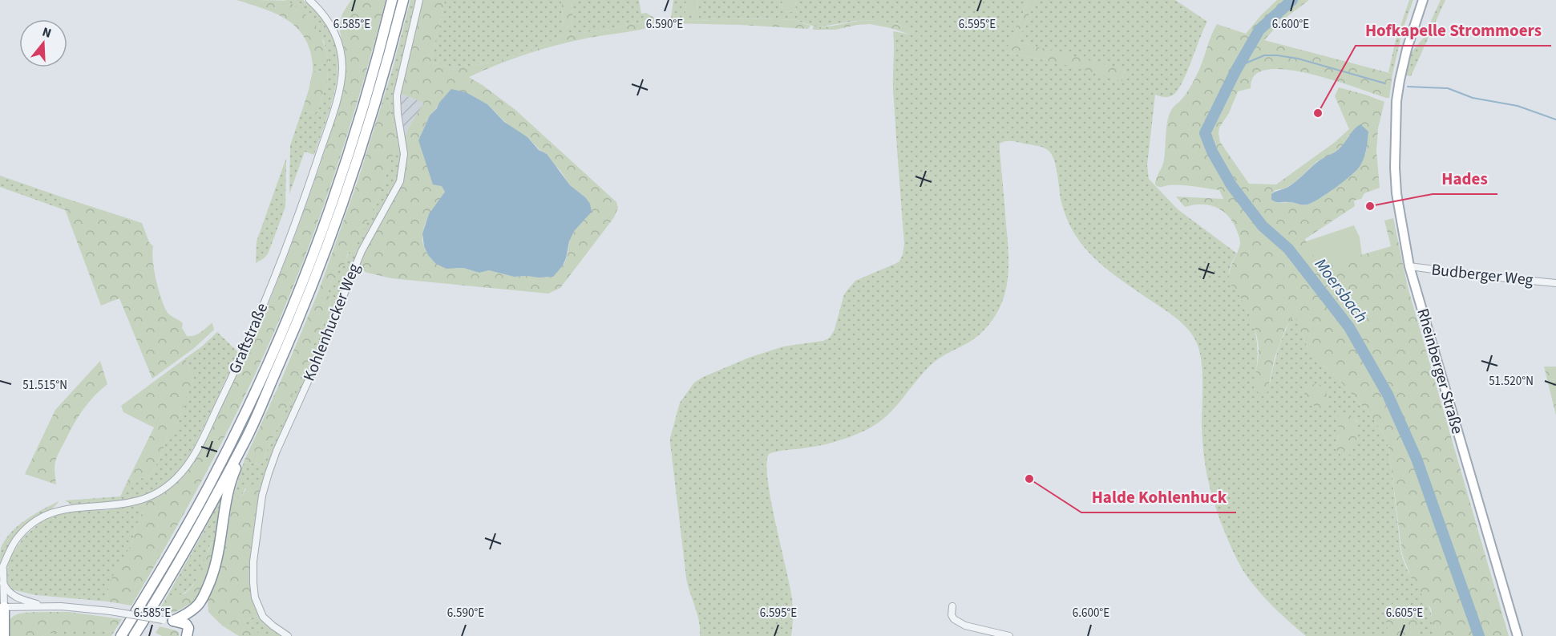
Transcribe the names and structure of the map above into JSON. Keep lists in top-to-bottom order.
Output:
{
  "streets": {
    "main road": ["Rheinberger Straße"],
    "street": ["Budberger Weg", "Kohlenhucker Weg", "Graftstraße"]
  },
  "crossings": [
    ["Budberger Weg", "Rheinberger Straße"]
  ],
  "water": ["Moersbach"],
  "places": ["Hofkapelle Strommoers", "Hades", "Halde Kohlenhuck"],
  "north": "top",
  "coordinates": [
    "6.585°E",
    "6.590°E",
    "6.595°E",
    "6.600°E",
    "51.520°N",
    "51.515°N",
    "6.605°E"
  ]
}
